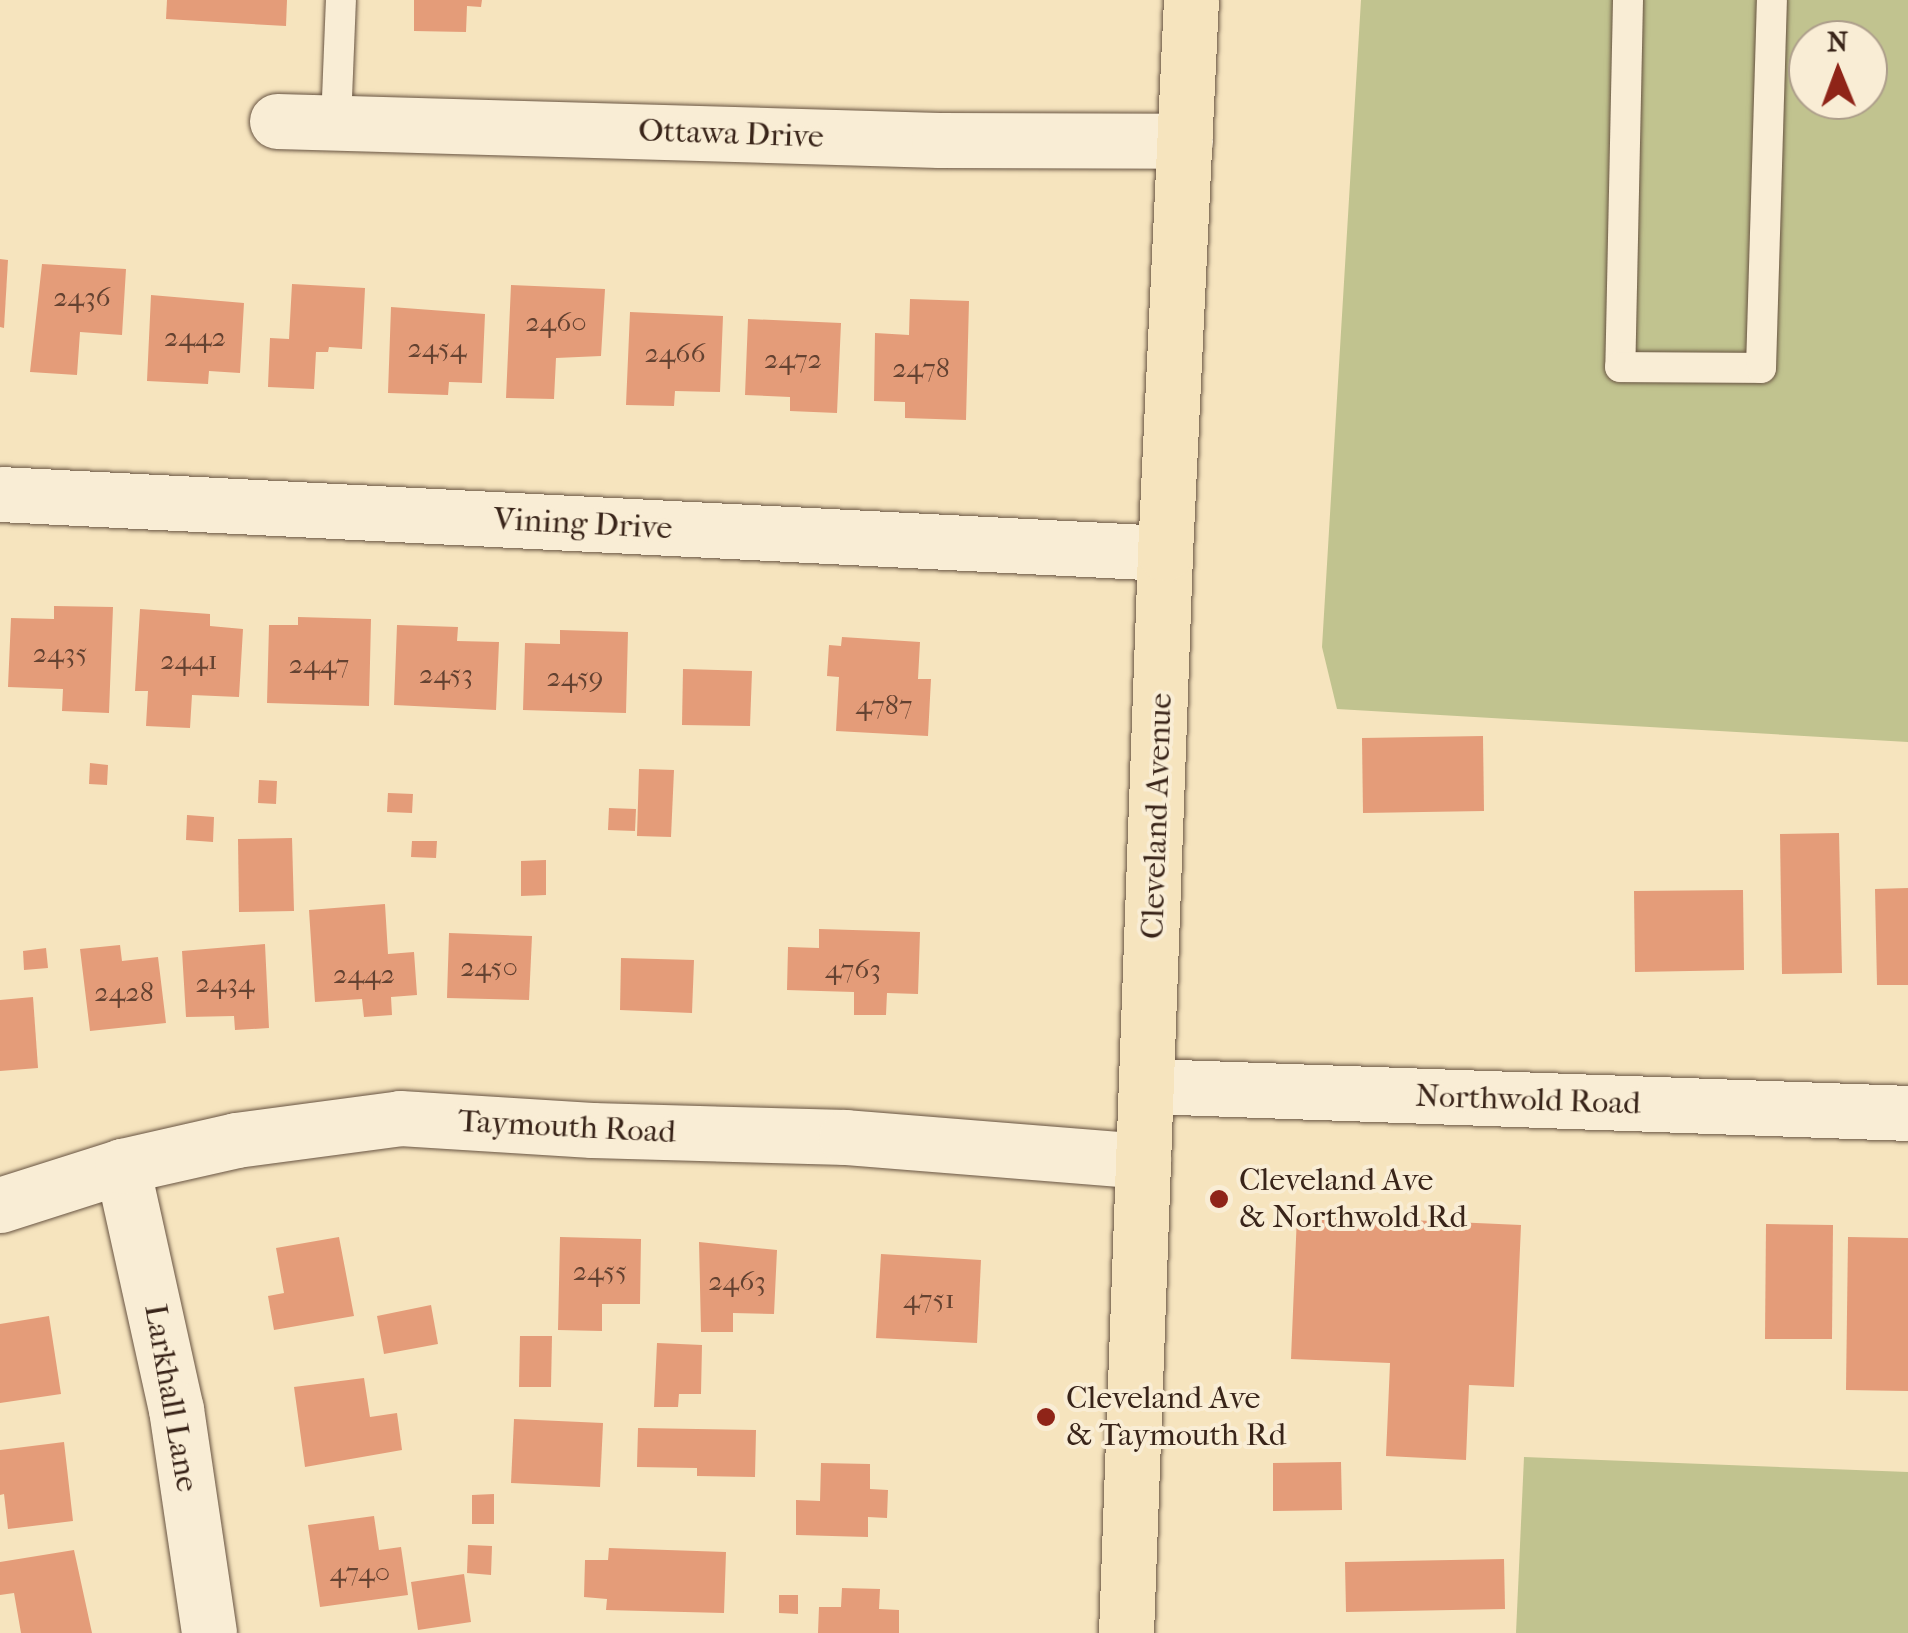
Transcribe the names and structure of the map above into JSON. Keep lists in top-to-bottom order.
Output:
{
  "streets": {
    "main road": ["Cleveland Avenue"],
    "street": [
      "Ottawa Drive",
      "Vining Drive",
      "Northwold Road",
      "Taymouth Road",
      "Larkhall Lane"
    ]
  },
  "crossings": [
    ["Ottawa Drive", "Cleveland Avenue"],
    ["Vining Drive", "Cleveland Avenue"],
    ["Cleveland Avenue", "Northwold Road"],
    ["Cleveland Avenue", "Taymouth Road"],
    ["Taymouth Road", "Larkhall Lane"]
  ],
  "places": ["Cleveland Ave & Northwold Rd", "Cleveland Ave & Taymouth Rd"],
  "house_numbers": [
    "2436",
    "2460",
    "2442",
    "2454",
    "2466",
    "2472",
    "2478",
    "2435",
    "2441",
    "2447",
    "2453",
    "2459",
    "4787",
    "2450",
    "4763",
    "2442",
    "2434",
    "2428",
    "2455",
    "2463",
    "4751",
    "4740"
  ],
  "north": "top"
}
